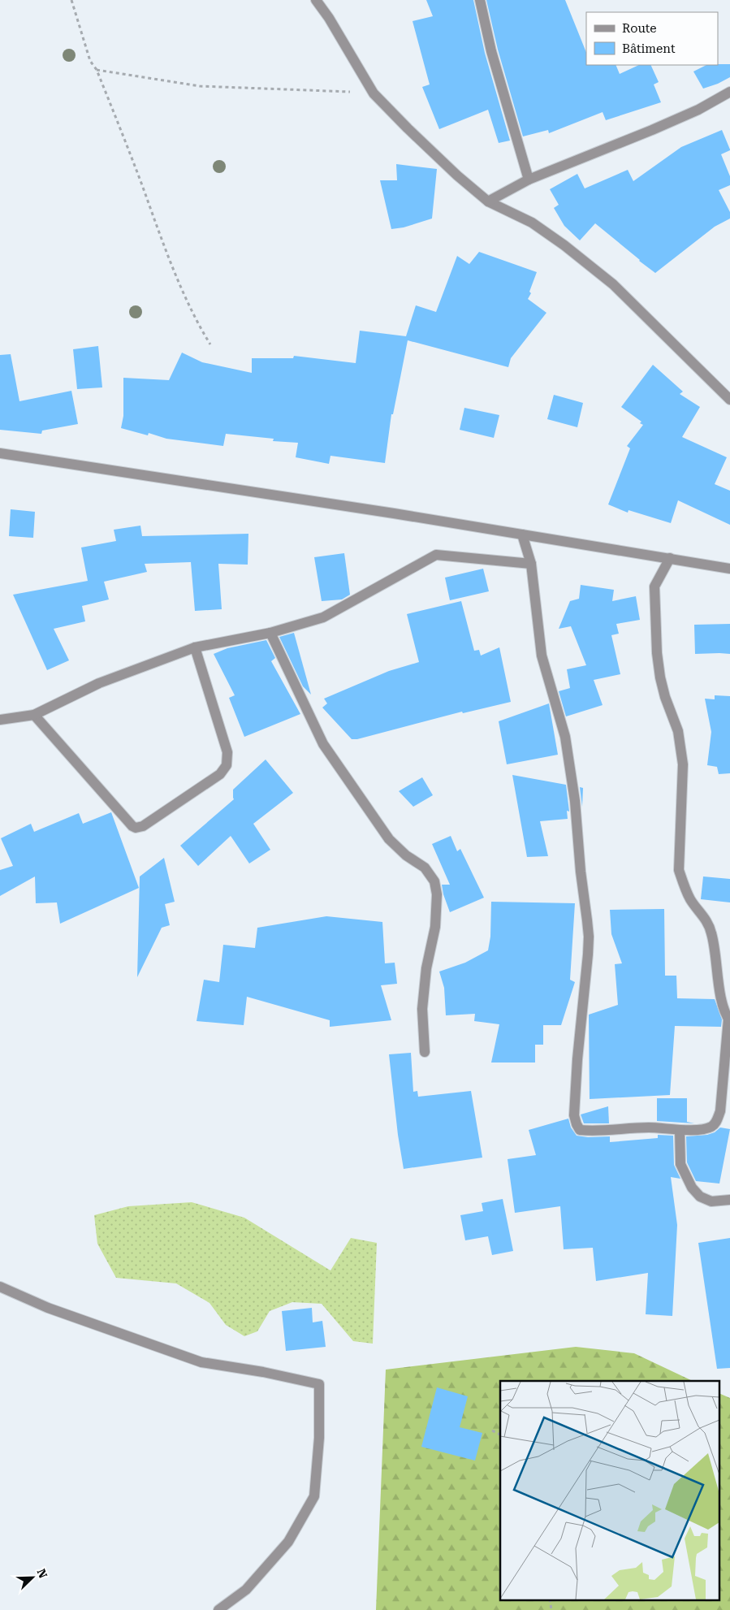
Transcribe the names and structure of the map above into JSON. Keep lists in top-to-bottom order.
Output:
{
  "legend": ["Route", "Bâtiment"],
  "north": "top right"
}
